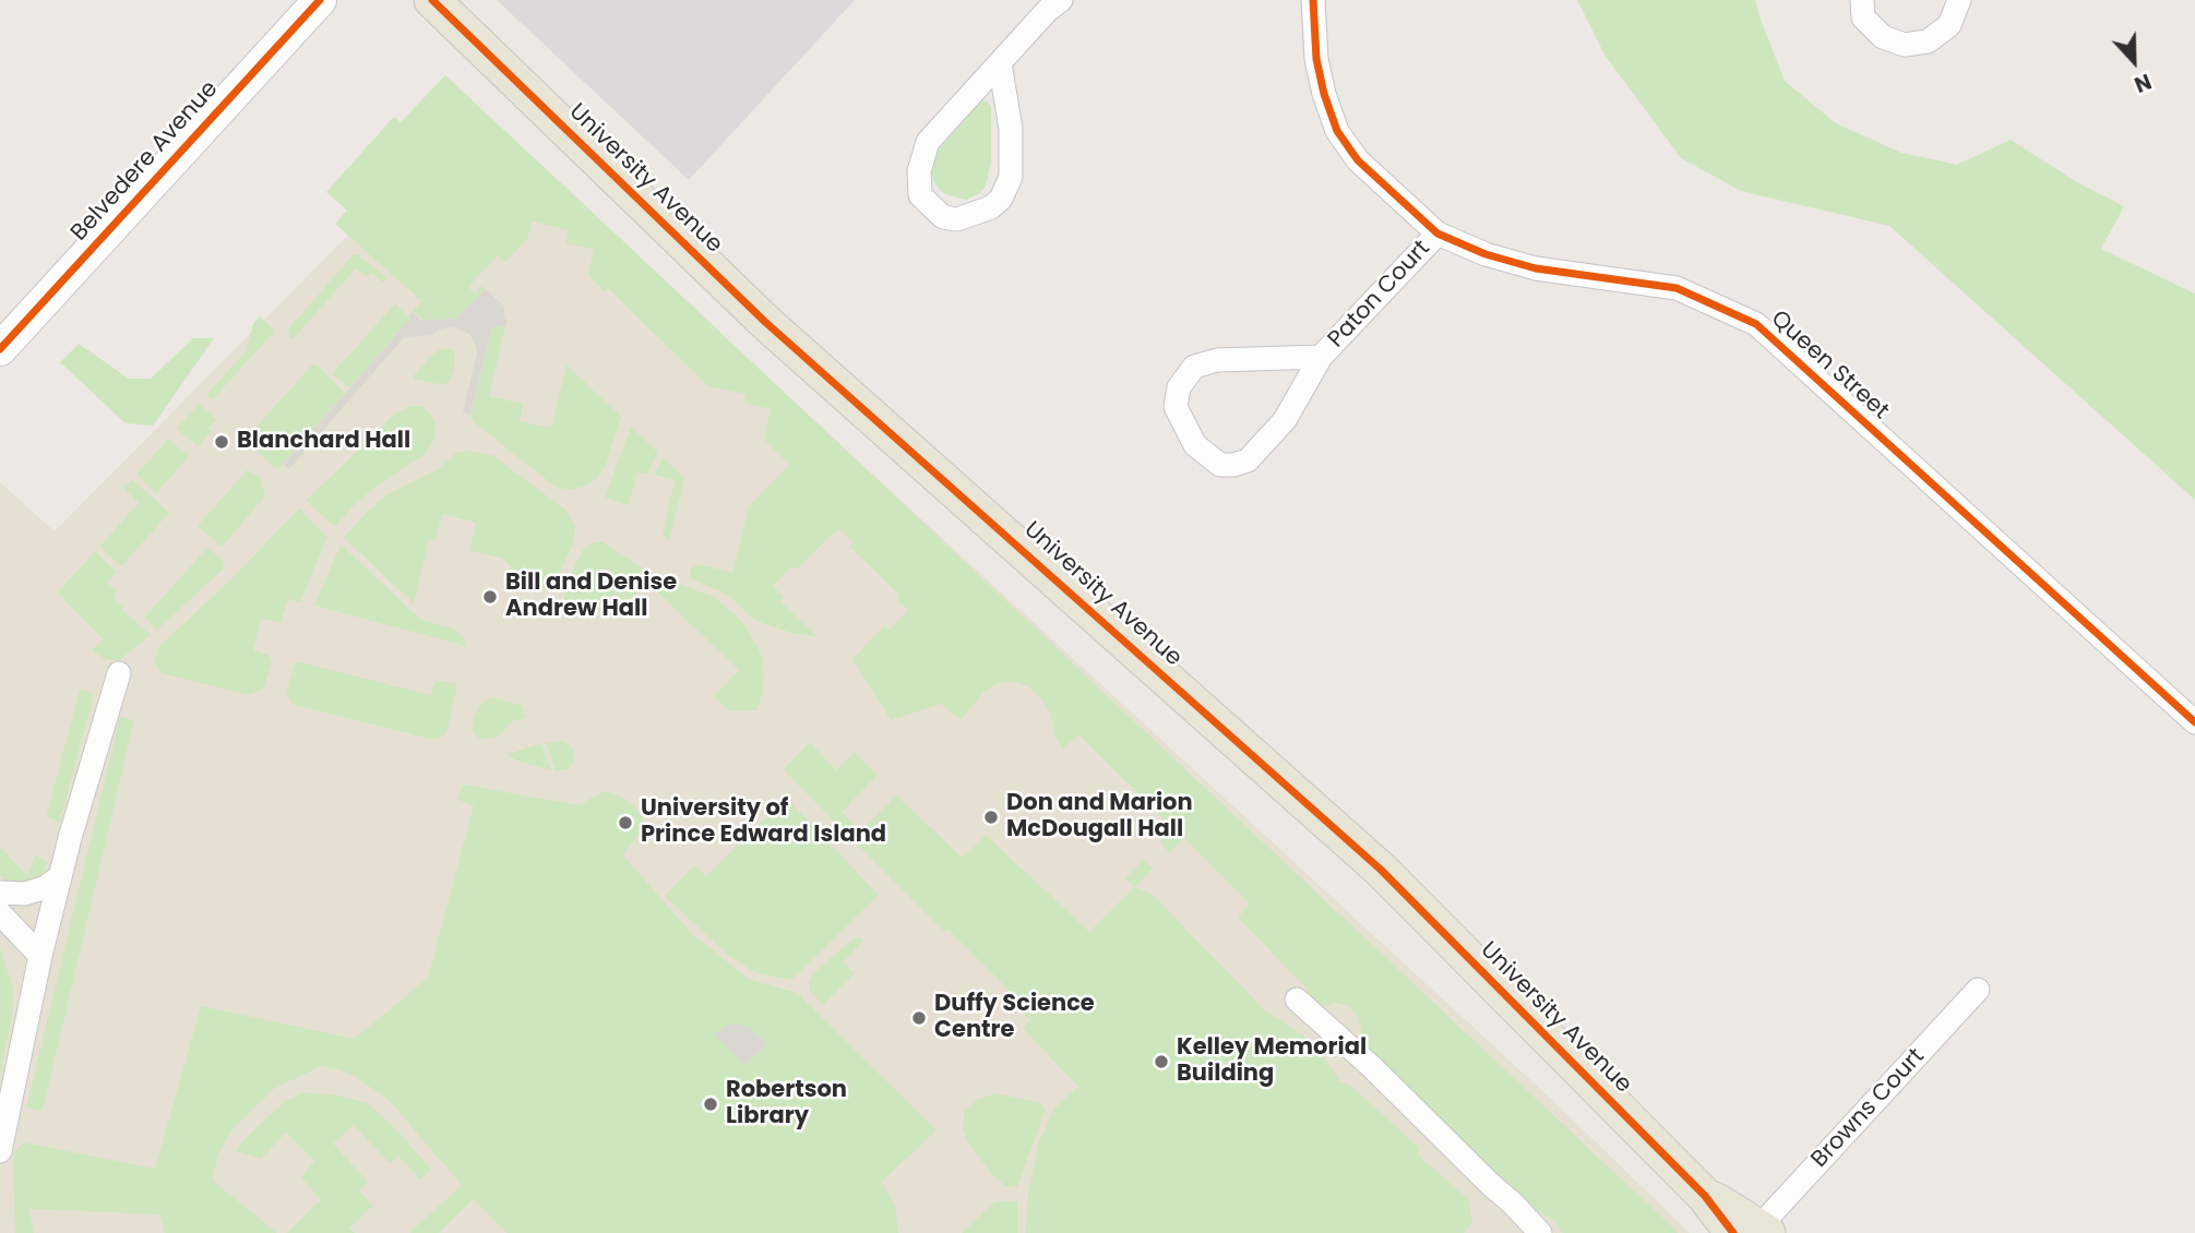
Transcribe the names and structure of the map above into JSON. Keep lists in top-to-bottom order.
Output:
{
  "streets": {
    "main road": ["Belvedere Avenue", "University Avenue"],
    "street": ["Paton Court", "Queen Street", "Browns Court"]
  },
  "crossings": [
    ["University Avenue", "Browns Court"],
    ["Paton Court", "Queen Street"]
  ],
  "places": [
    "Blanchard Hall",
    "Bill and Denise Andrew Hall",
    "Don and Marion McDougall Hall",
    "University of Prince Edward Island",
    "Duffy Science Centre",
    "Kelley Memorial Building",
    "Robertson Library"
  ],
  "north": "bottom"
}
